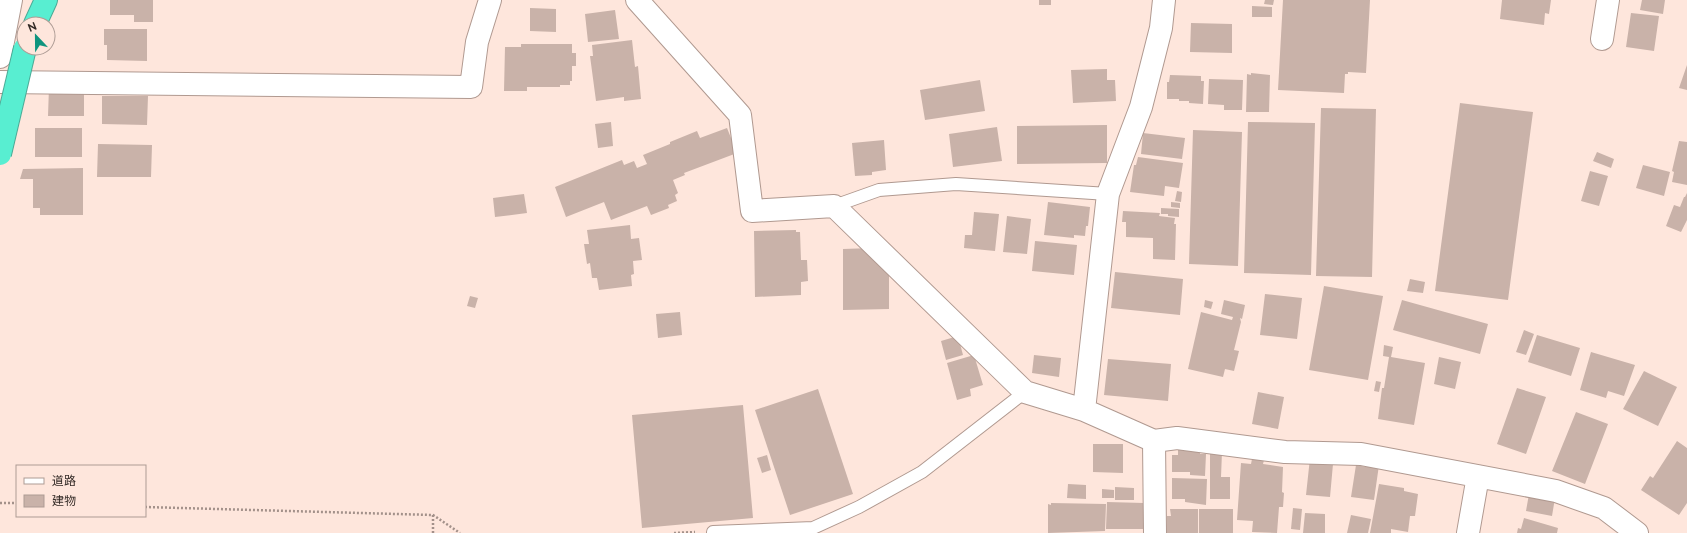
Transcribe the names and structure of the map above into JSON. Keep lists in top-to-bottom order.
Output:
{
  "legend": ["道路", "建物"],
  "north": "top"
}
